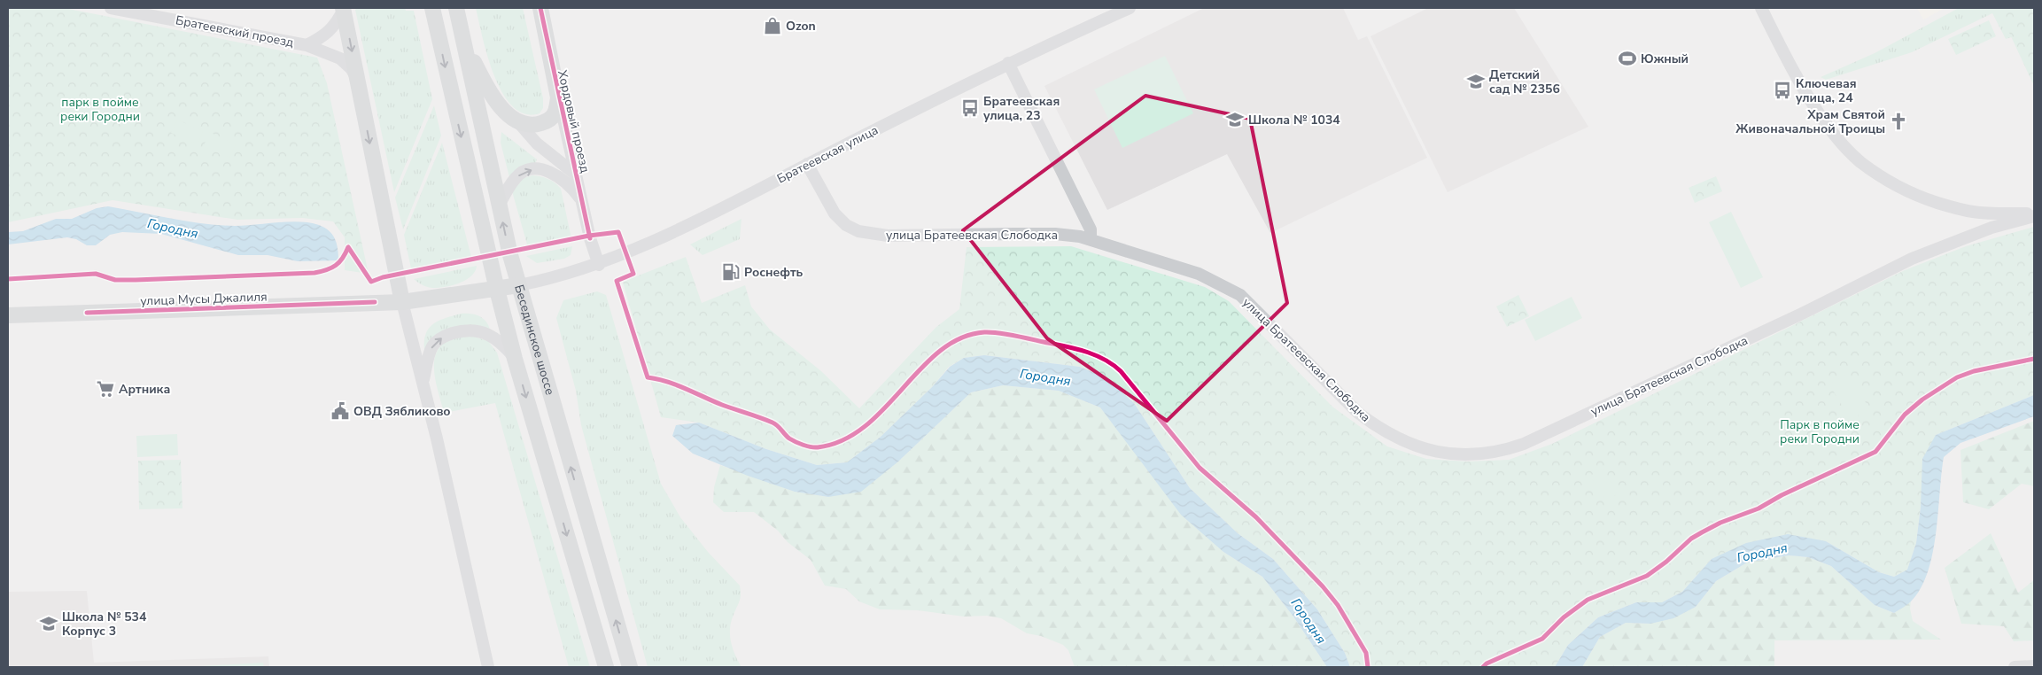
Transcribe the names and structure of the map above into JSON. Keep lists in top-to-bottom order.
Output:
{
  "streets": {
    "main road": ["Хордовый проезд", "улица Мусы Джалиля", "Бесединское шоссе"],
    "street": ["Братеевский проезд", "Братеевская улица", "улица Братеевская Слободка"]
  },
  "crossings": [
    ["Хордовый проезд", "Братеевская улица"],
    ["Братеевская улица", "улица Братеевская Слободка"],
    ["Братеевская улица", "улица Мусы Джалиля"],
    ["Братеевская улица", "Бесединское шоссе"],
    ["улица Мусы Джалиля", "Бесединское шоссе"]
  ],
  "water": ["Городня"],
  "parks": ["парк в пойме реки Городни", "Парк в пойме реки Городни"],
  "places": {
    "shop": ["Ozon"],
    "sports": ["Южный"],
    "school or university": ["Детский сад № 2356", "Школа № 1034", "Школа № 534 Корпус 3"],
    "bus stop": ["Ключевая улица, 24", "Братеевская улица, 23"],
    "church": ["Храм Святой Живоначальной Троицы"],
    "fuel station": ["Роснефть"],
    "supermarket": ["Артника"],
    "public building": ["ОВД Зябликово"]
  }
}
